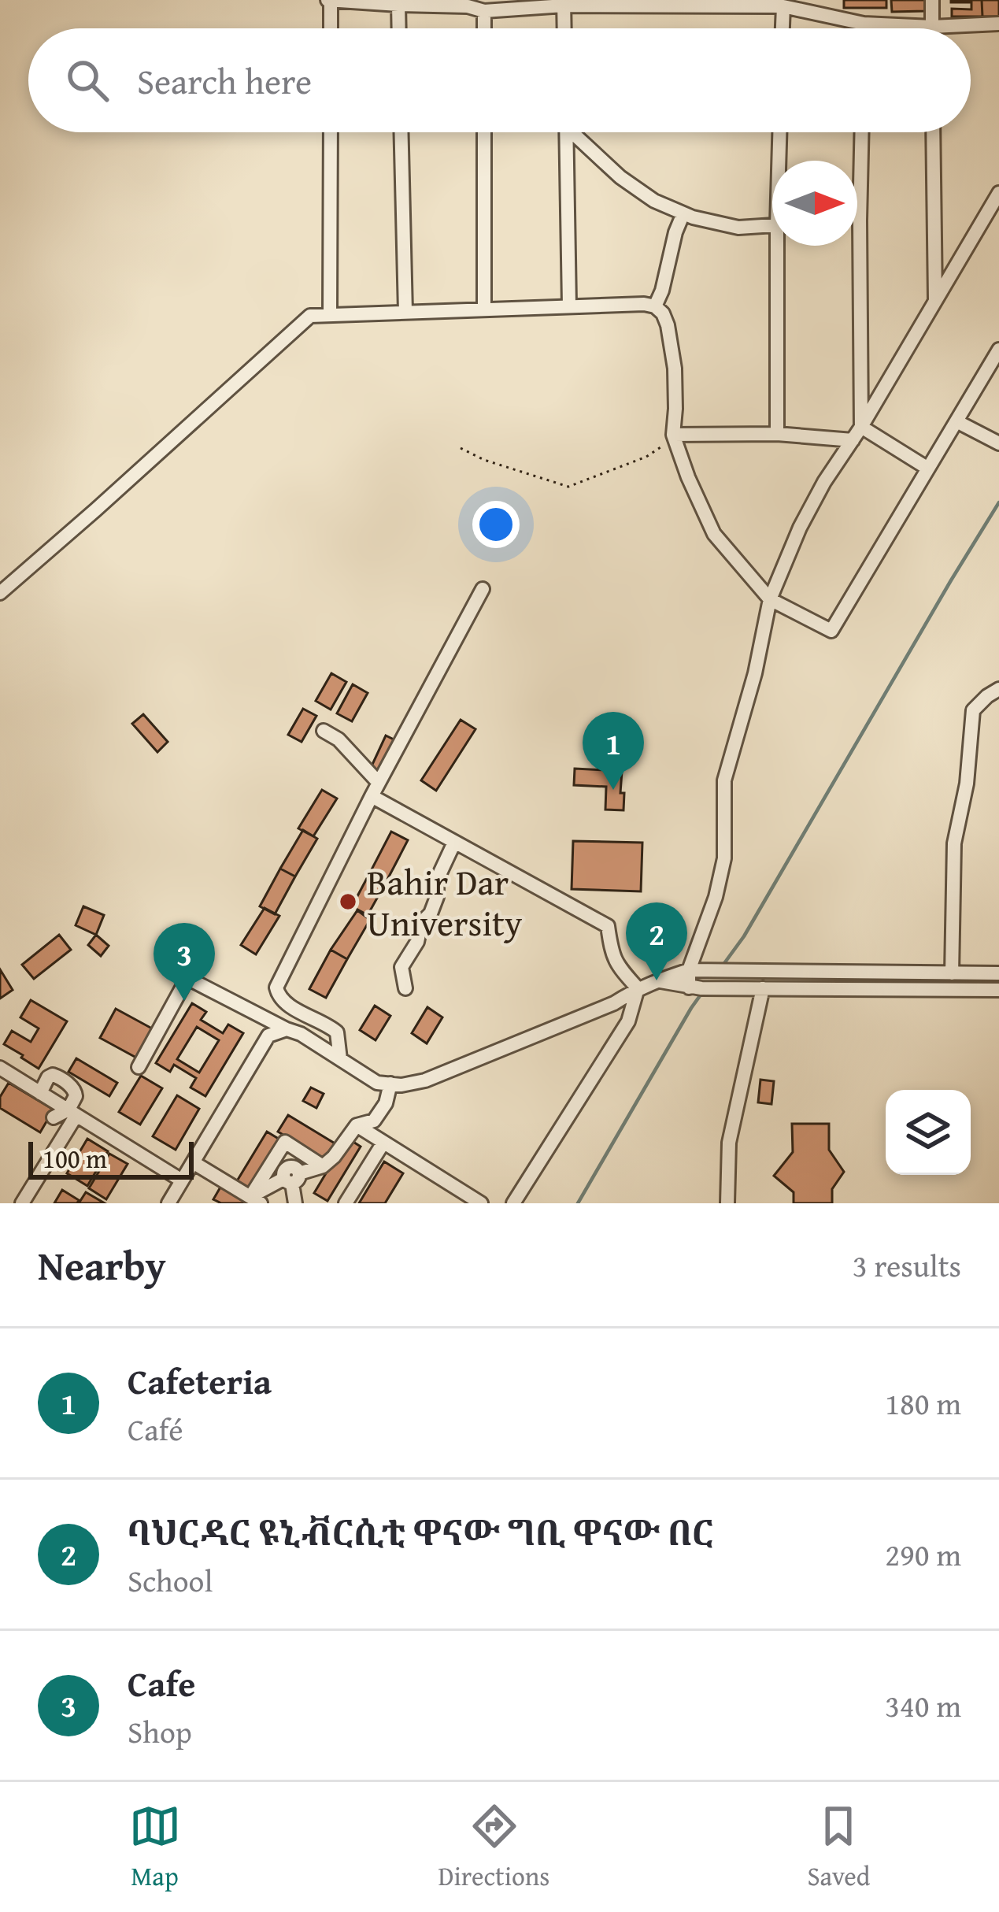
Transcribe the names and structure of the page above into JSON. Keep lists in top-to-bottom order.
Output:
{
  "places": ["Bahir Dar University"],
  "scale_bar": "100 m",
  "north": "right",
  "page": {
    "search": "Search here",
    "pins": ["1", "2", "3"],
    "scale": "100 m",
    "heading": ["Nearby", "3 results"],
    "list": [
      {
        "mark": "1",
        "name": "Cafeteria",
        "note": "Café",
        "value": "180 m"
      },
      {
        "mark": "2",
        "name": "ባህርዳር ዩኒቭርሲቲ ዋናው ግቢ ዋናው በር",
        "note": "School",
        "value": "290 m"
      },
      {
        "mark": "3",
        "name": "Cafe",
        "note": "Shop",
        "value": "340 m"
      }
    ],
    "nav": ["Map", "Directions", "Saved"]
  }
}
